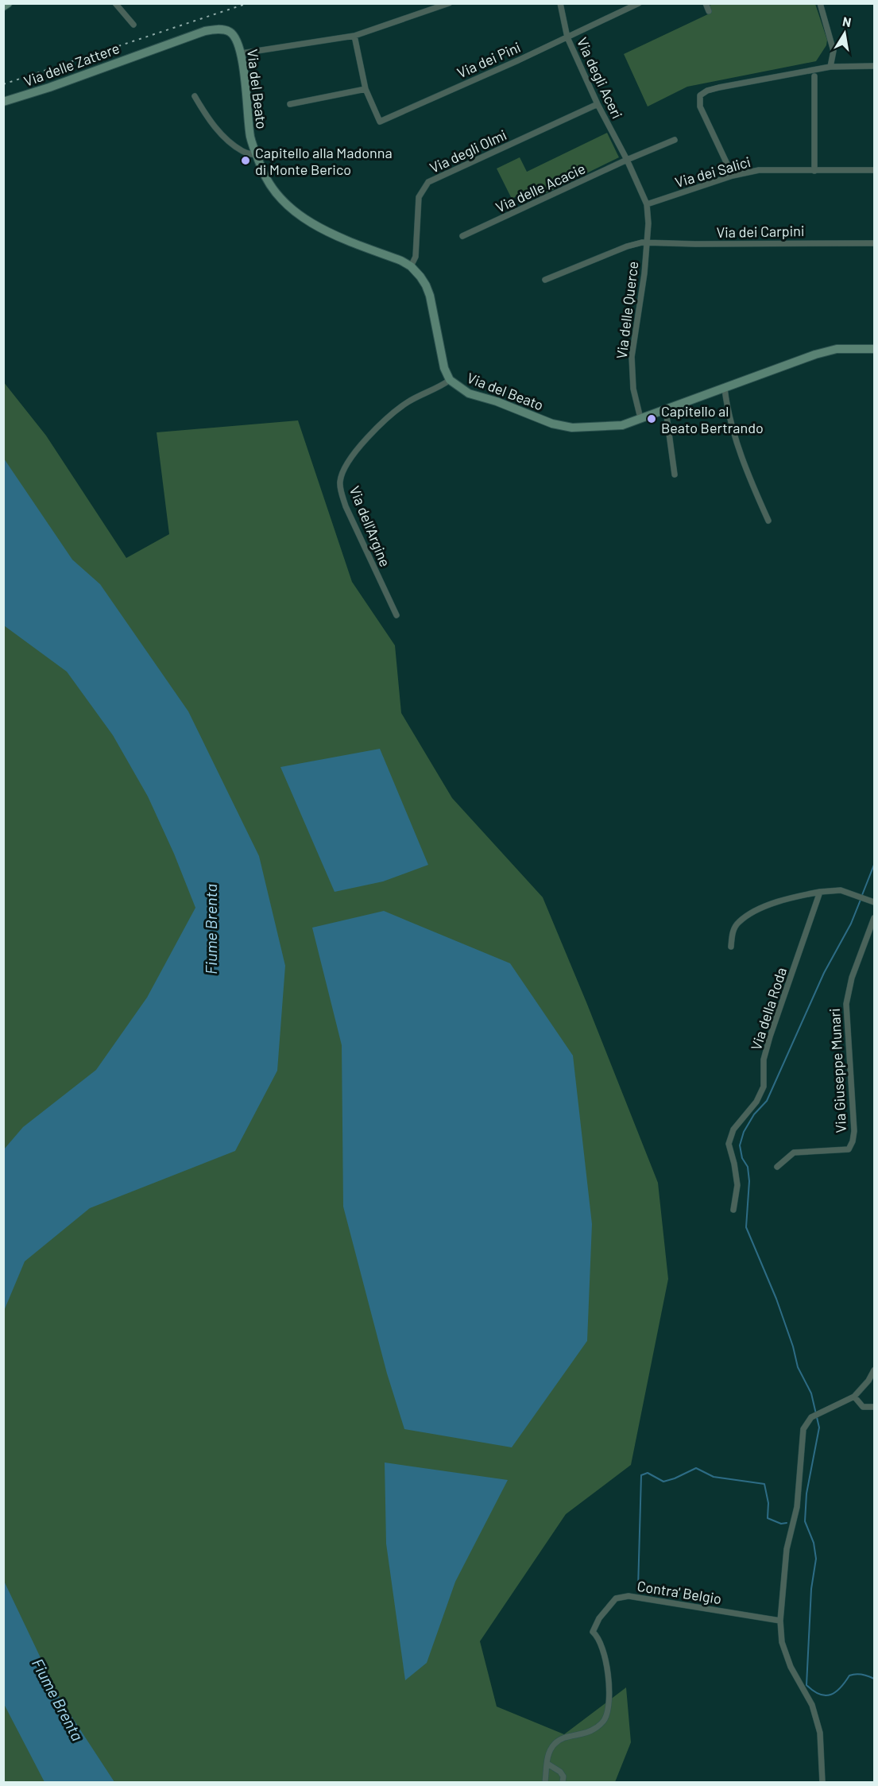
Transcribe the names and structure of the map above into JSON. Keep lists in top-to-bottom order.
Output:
{
  "streets": {
    "street": [
      "Via dei Pini",
      "Via delle Zattere",
      "Via degli Aceri",
      "Via del Beato",
      "Via degli Olmi",
      "Via dei Salici",
      "Via delle Acacie",
      "Via dei Carpini",
      "Via delle Querce",
      "Via dell'Argine",
      "Via della Roda",
      "Via Giuseppe Munari",
      "Contra' Belgio"
    ]
  },
  "crossings": [
    ["Via dei Pini", "Via degli Aceri"],
    ["Via delle Zattere", "Via del Beato"],
    ["Via degli Aceri", "Via degli Olmi"],
    ["Via degli Aceri", "Via dei Salici"],
    ["Via degli Aceri", "Via delle Acacie"],
    ["Via degli Aceri", "Via delle Querce"],
    ["Via del Beato", "Via degli Olmi"],
    ["Via del Beato", "Via delle Querce"],
    ["Via del Beato", "Via dell'Argine"],
    ["Via dei Salici", "Via delle Querce"],
    ["Via dei Carpini", "Via delle Querce"]
  ],
  "water": ["Fiume Brenta"],
  "places": ["Capitello alla Madonna di Monte Berico", "Capitello al Beato Bertrando"],
  "north": "top"
}
